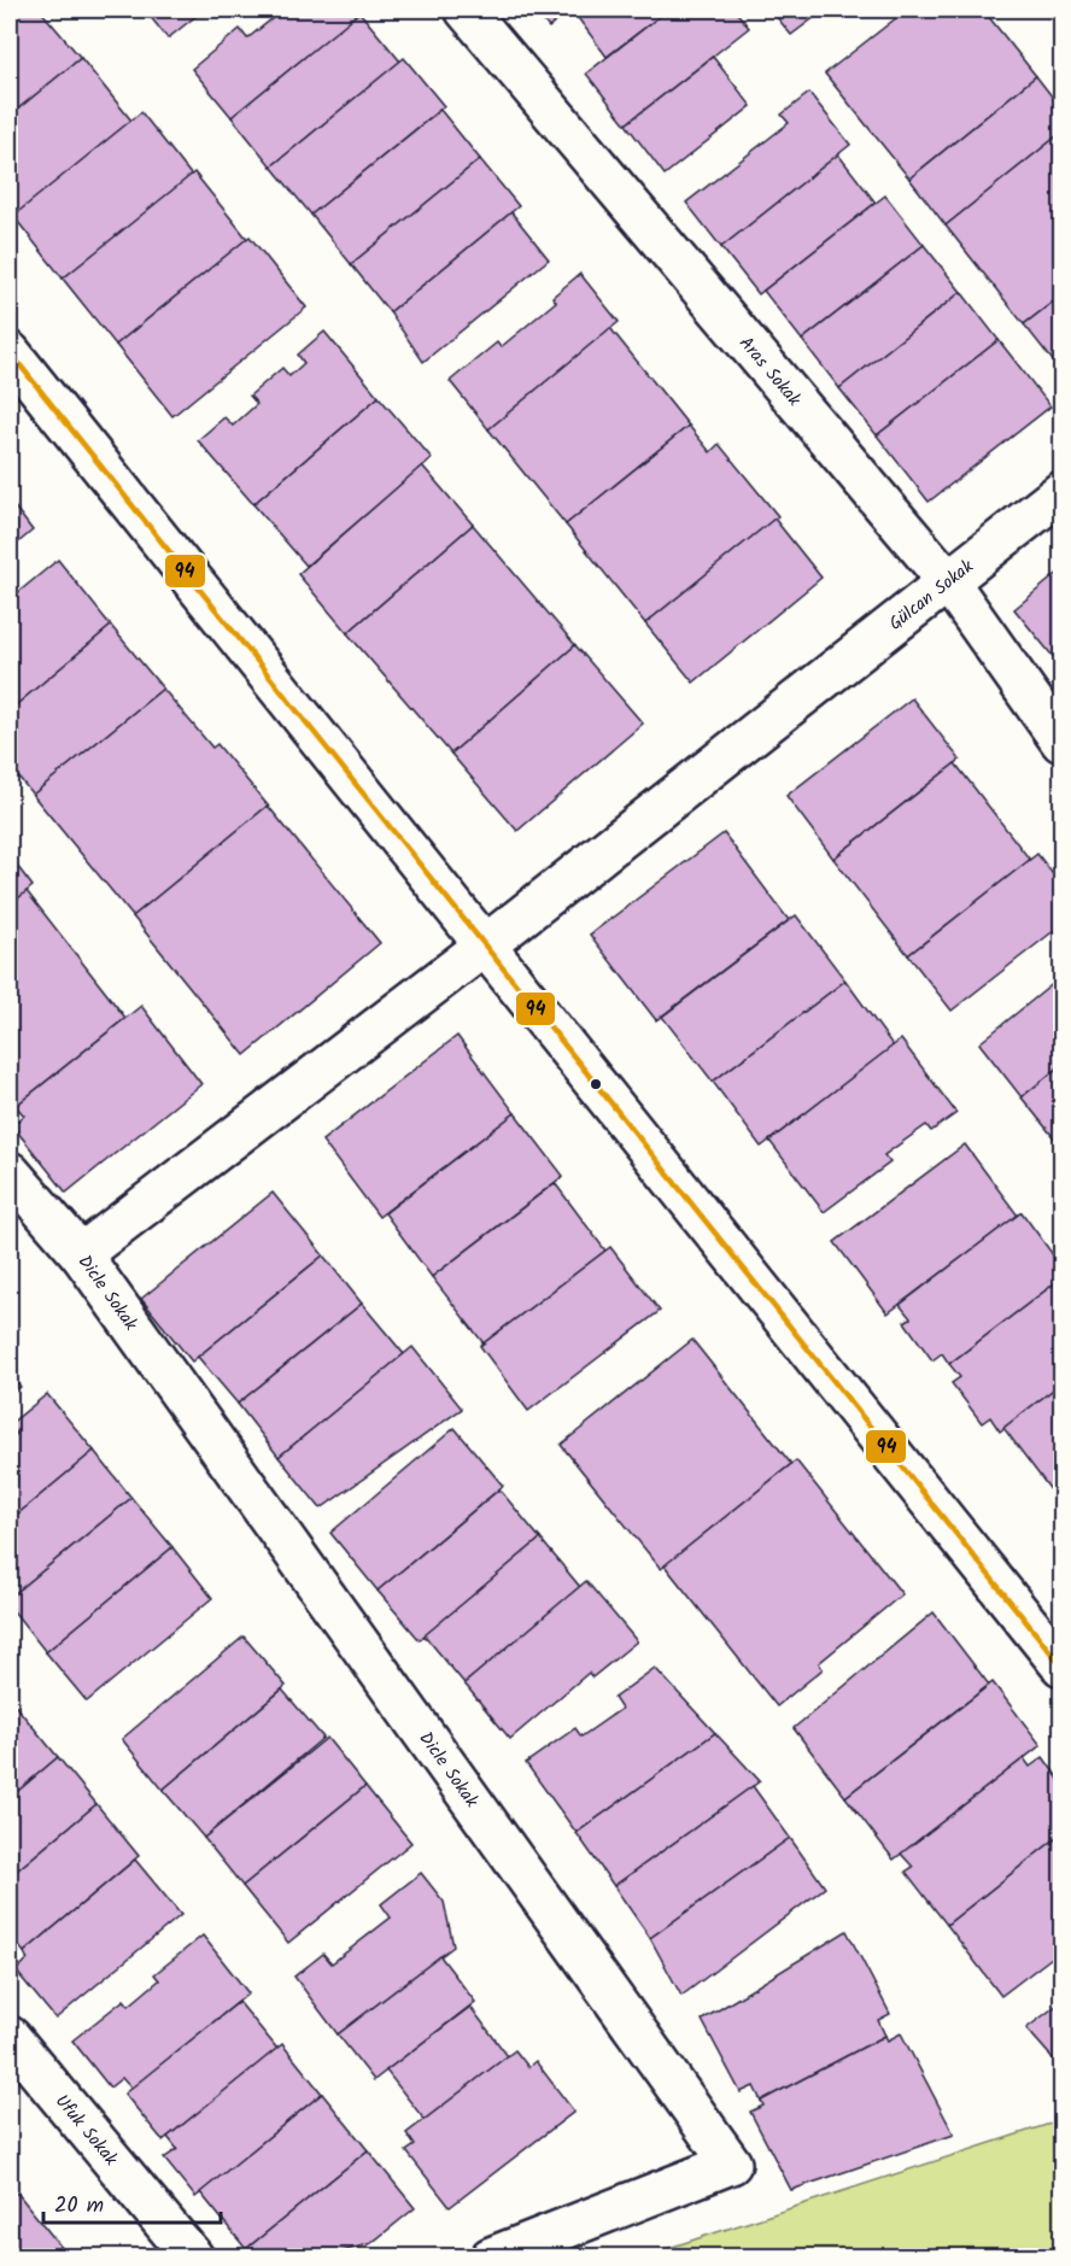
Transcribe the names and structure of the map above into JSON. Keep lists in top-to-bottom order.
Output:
{
  "streets": {
    "street": [
      "Aras Sokak",
      "Gülcan Sokak",
      "Dicle Sokak",
      "Ufuk Sokak"
    ]
  },
  "crossings": [
    ["Aras Sokak", "Gülcan Sokak"],
    ["Gülcan Sokak", "Dicle Sokak"]
  ],
  "lines": ["transit line 94"],
  "scale_bar": "20 m"
}
